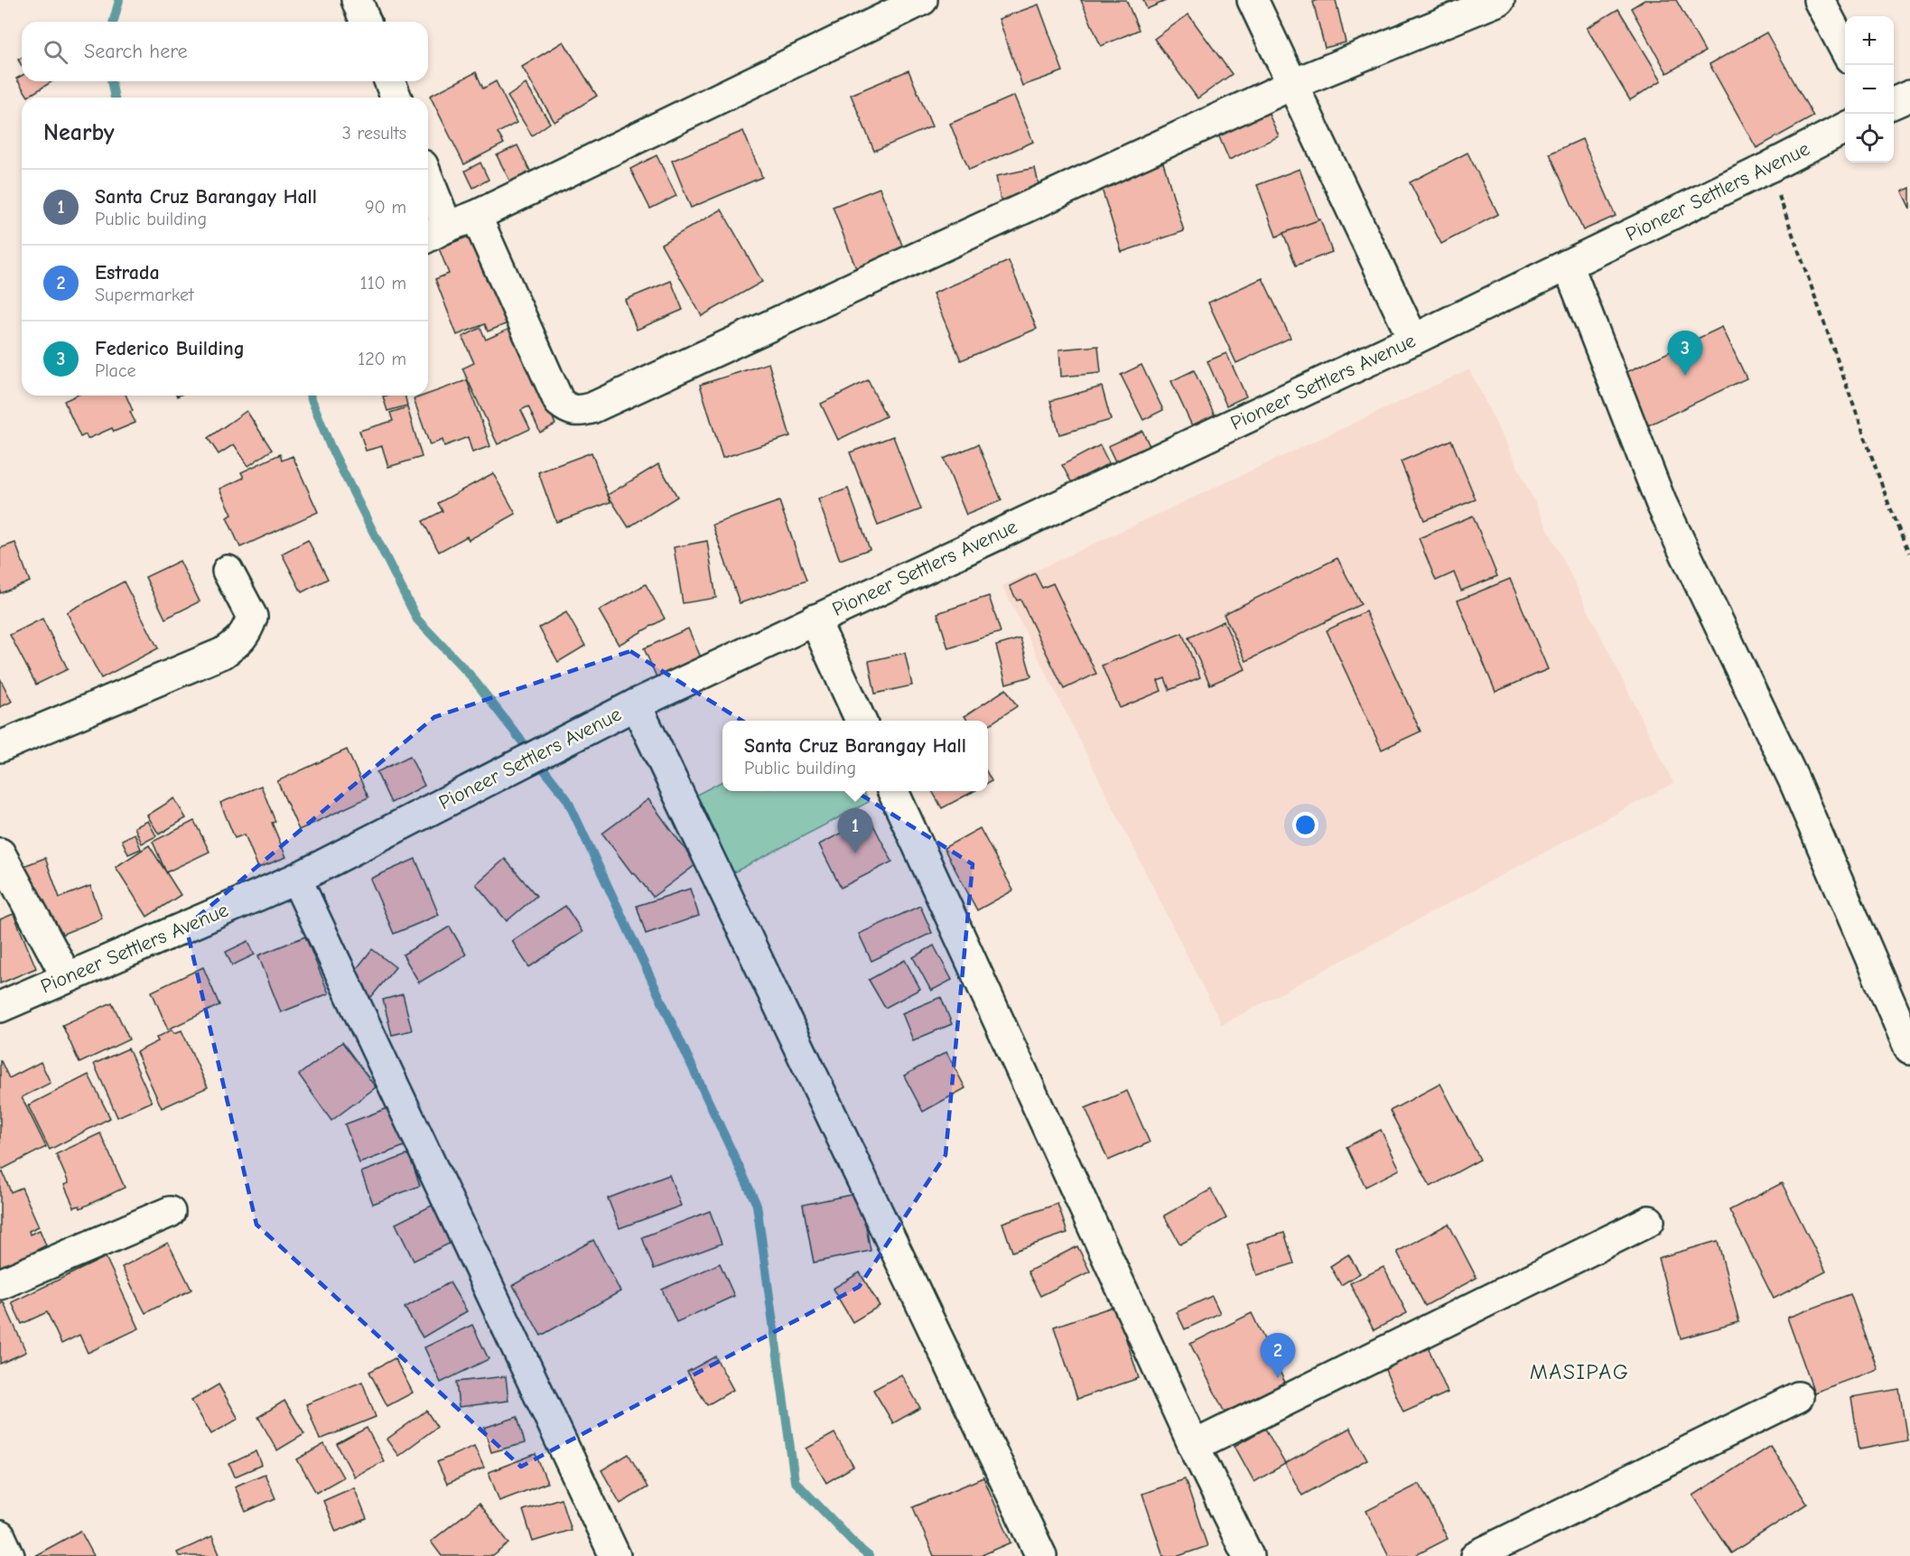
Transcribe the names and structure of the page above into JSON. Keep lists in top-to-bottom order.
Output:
{
  "streets": {
    "street": ["Pioneer Settlers Avenue"]
  },
  "districts": ["MASIPAG"],
  "page": {
    "map_buttons": ["+", "−"],
    "search": "Search here",
    "heading": ["Nearby", "3 results"],
    "list": [
      {
        "mark": "1",
        "name": "Santa Cruz Barangay Hall",
        "note": "Public building",
        "value": "90 m"
      },
      {
        "mark": "2",
        "name": "Estrada",
        "note": "Supermarket",
        "value": "110 m"
      },
      {
        "mark": "3",
        "name": "Federico Building",
        "note": "Place",
        "value": "120 m"
      }
    ],
    "pins": ["3", "1", "2"],
    "popup": ["Santa Cruz Barangay Hall", "Public building"]
  }
}
